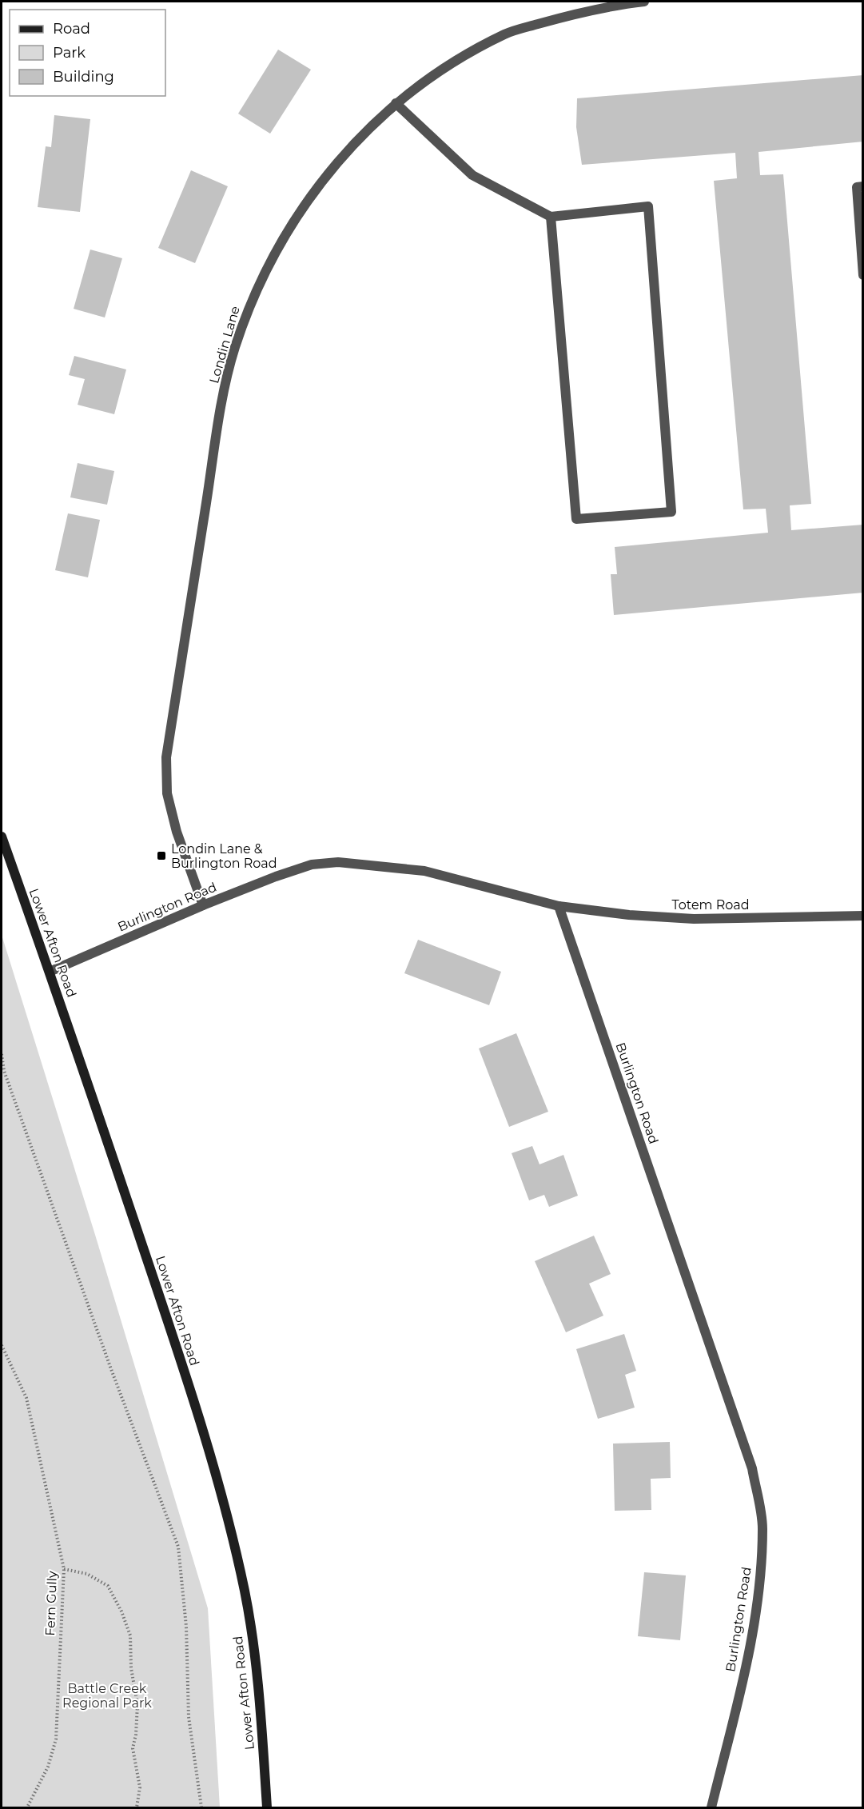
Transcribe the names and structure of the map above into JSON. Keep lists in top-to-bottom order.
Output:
{
  "streets": {
    "main road": ["Lower Afton Road"],
    "street": ["Londin Lane", "Totem Road", "Burlington Road"],
    "path": ["Fern Gully"]
  },
  "crossings": [
    ["Londin Lane", "Burlington Road"],
    ["Totem Road", "Burlington Road"],
    ["Burlington Road", "Lower Afton Road"]
  ],
  "parks": ["Battle Creek Regional Park"],
  "places": {
    "transit": ["Londin Lane & Burlington Road"]
  },
  "legend": ["Road", "Park", "Building"]
}
